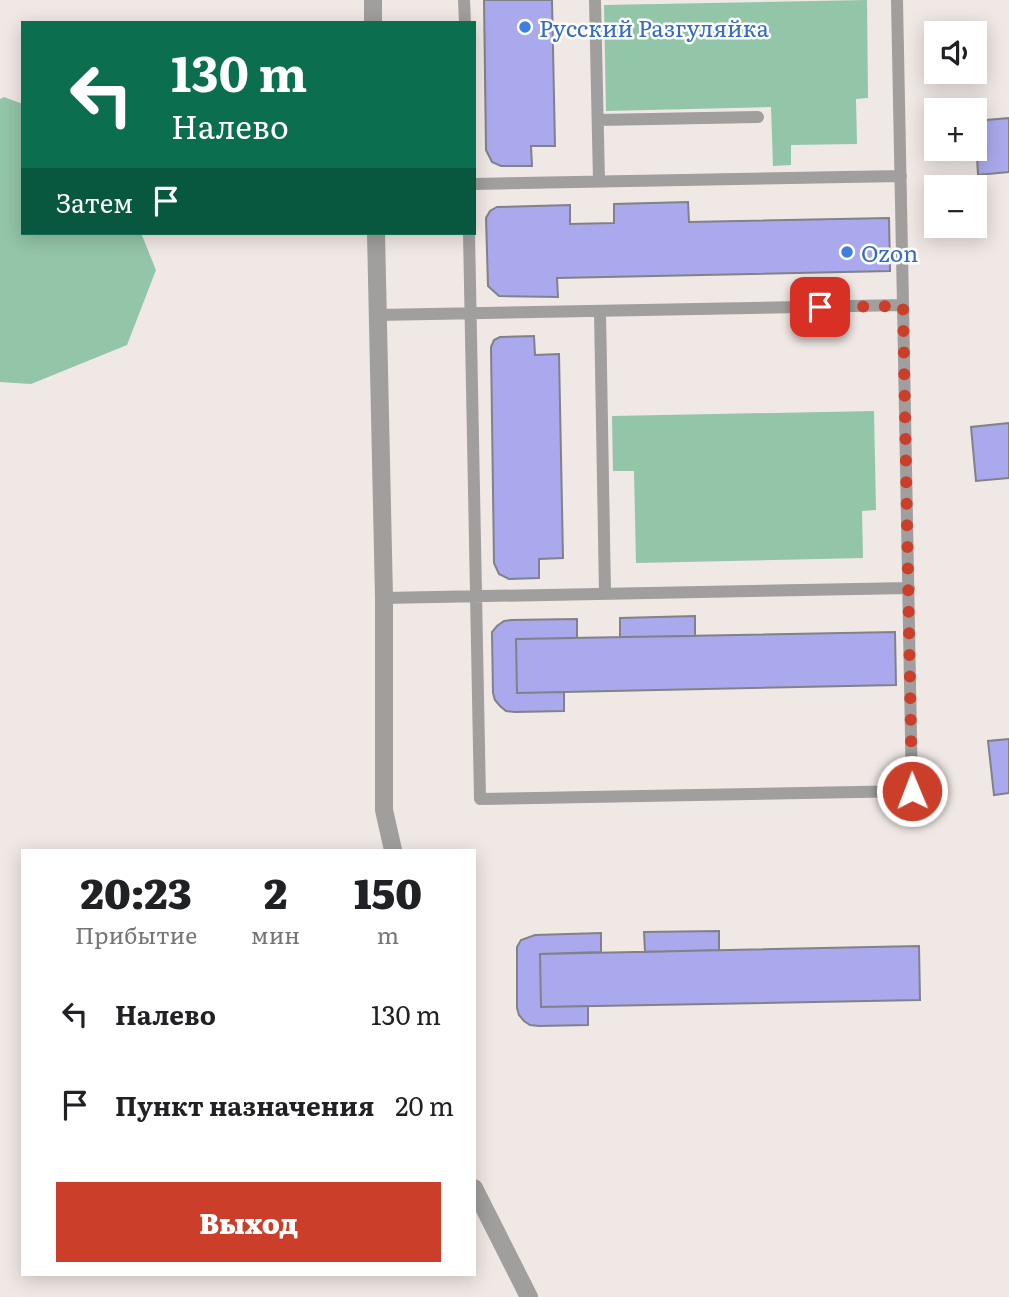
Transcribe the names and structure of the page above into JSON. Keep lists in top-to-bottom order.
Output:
{
  "places": ["Русский Разгуляйка", "Ozon"],
  "page": {
    "map_buttons": ["+", "−"],
    "turn": ["130 m", "Налево"],
    "then": "Затем",
    "eta": [
      "20:23",
      "Прибытие",
      "2",
      "мин",
      "150",
      "m"
    ],
    "list": [
      {
        "name": "Налево",
        "value": "130 m"
      },
      {
        "name": "Пункт назначения",
        "value": "20 m"
      }
    ],
    "buttons": "Выход"
  }
}
